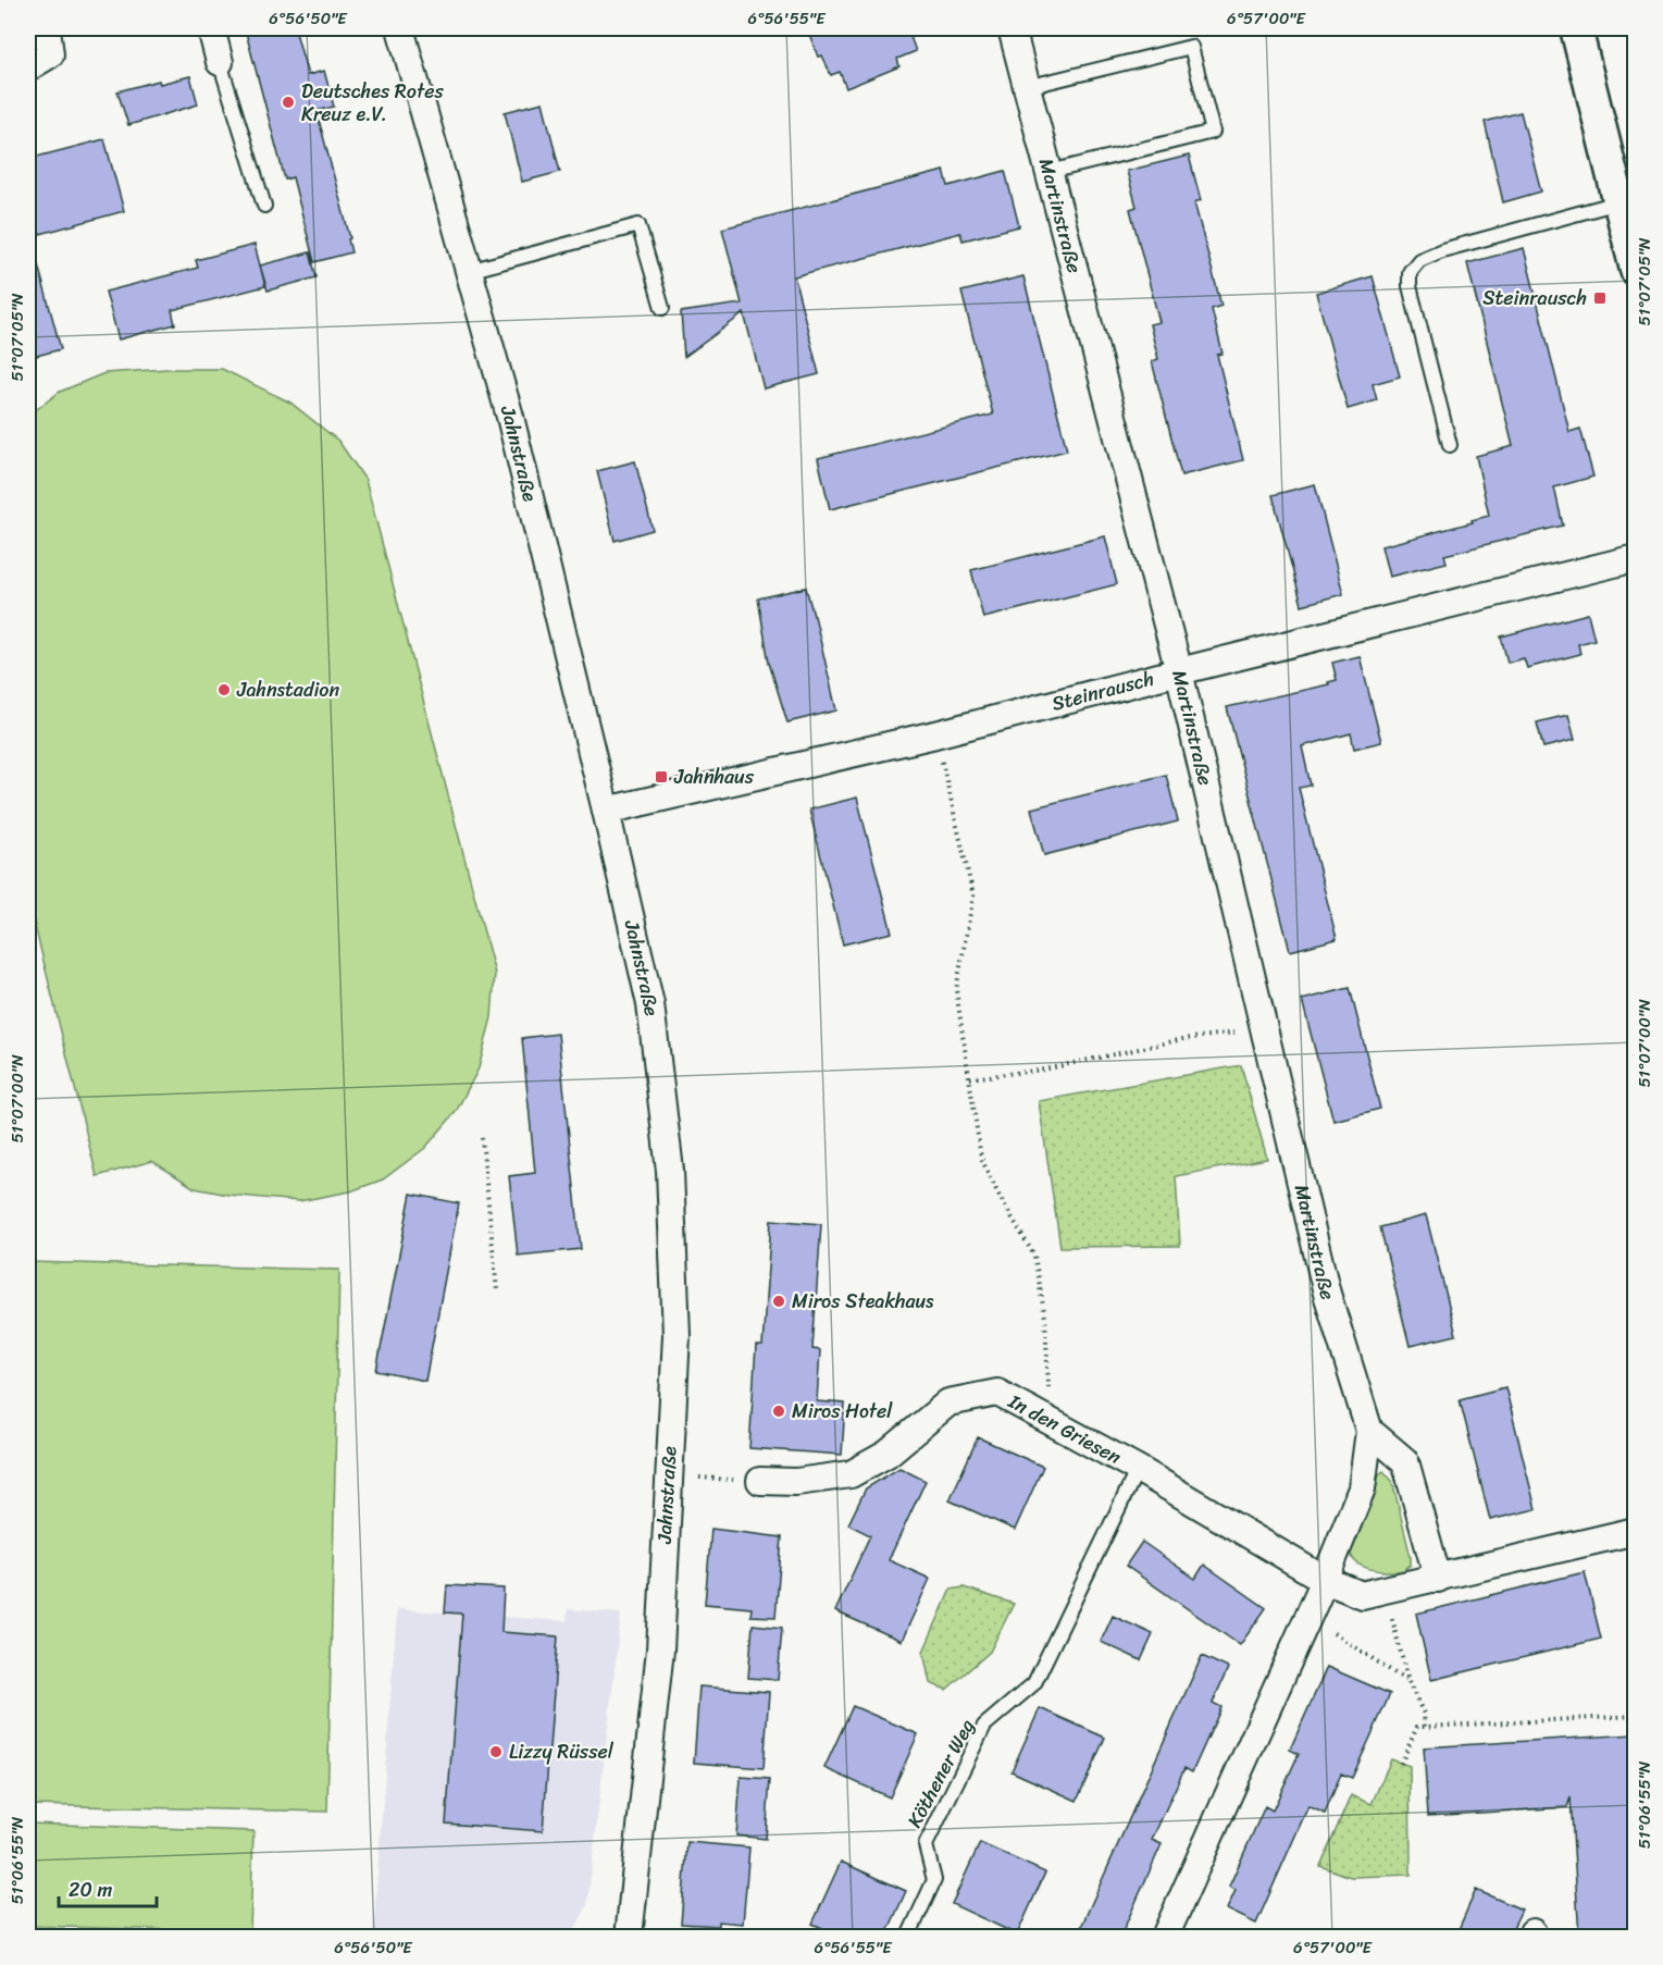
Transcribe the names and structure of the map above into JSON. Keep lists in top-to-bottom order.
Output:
{
  "streets": {
    "street": [
      "Martinstraße",
      "Jahnstraße",
      "Steinrausch",
      "In den Griesen"
    ],
    "lane": ["Köthener Weg"]
  },
  "crossings": [
    ["Martinstraße", "Steinrausch"],
    ["Martinstraße", "In den Griesen"],
    ["Jahnstraße", "Steinrausch"],
    ["In den Griesen", "Köthener Weg"]
  ],
  "places": {
    "other": [
      "Deutsches Rotes Kreuz e.V.",
      "Jahnstadion",
      "Miros Steakhaus",
      "Miros Hotel",
      "Lizzy Rüssel"
    ],
    "transit": ["Steinrausch", "Jahnhaus"]
  },
  "scale_bar": "20 m",
  "coordinates": [
    "6°56'50\"E",
    "6°56'55\"E",
    "6°57'00\"E",
    "51°07'05\"N",
    "51°07'00\"N",
    "51°06'55\"N"
  ]
}
